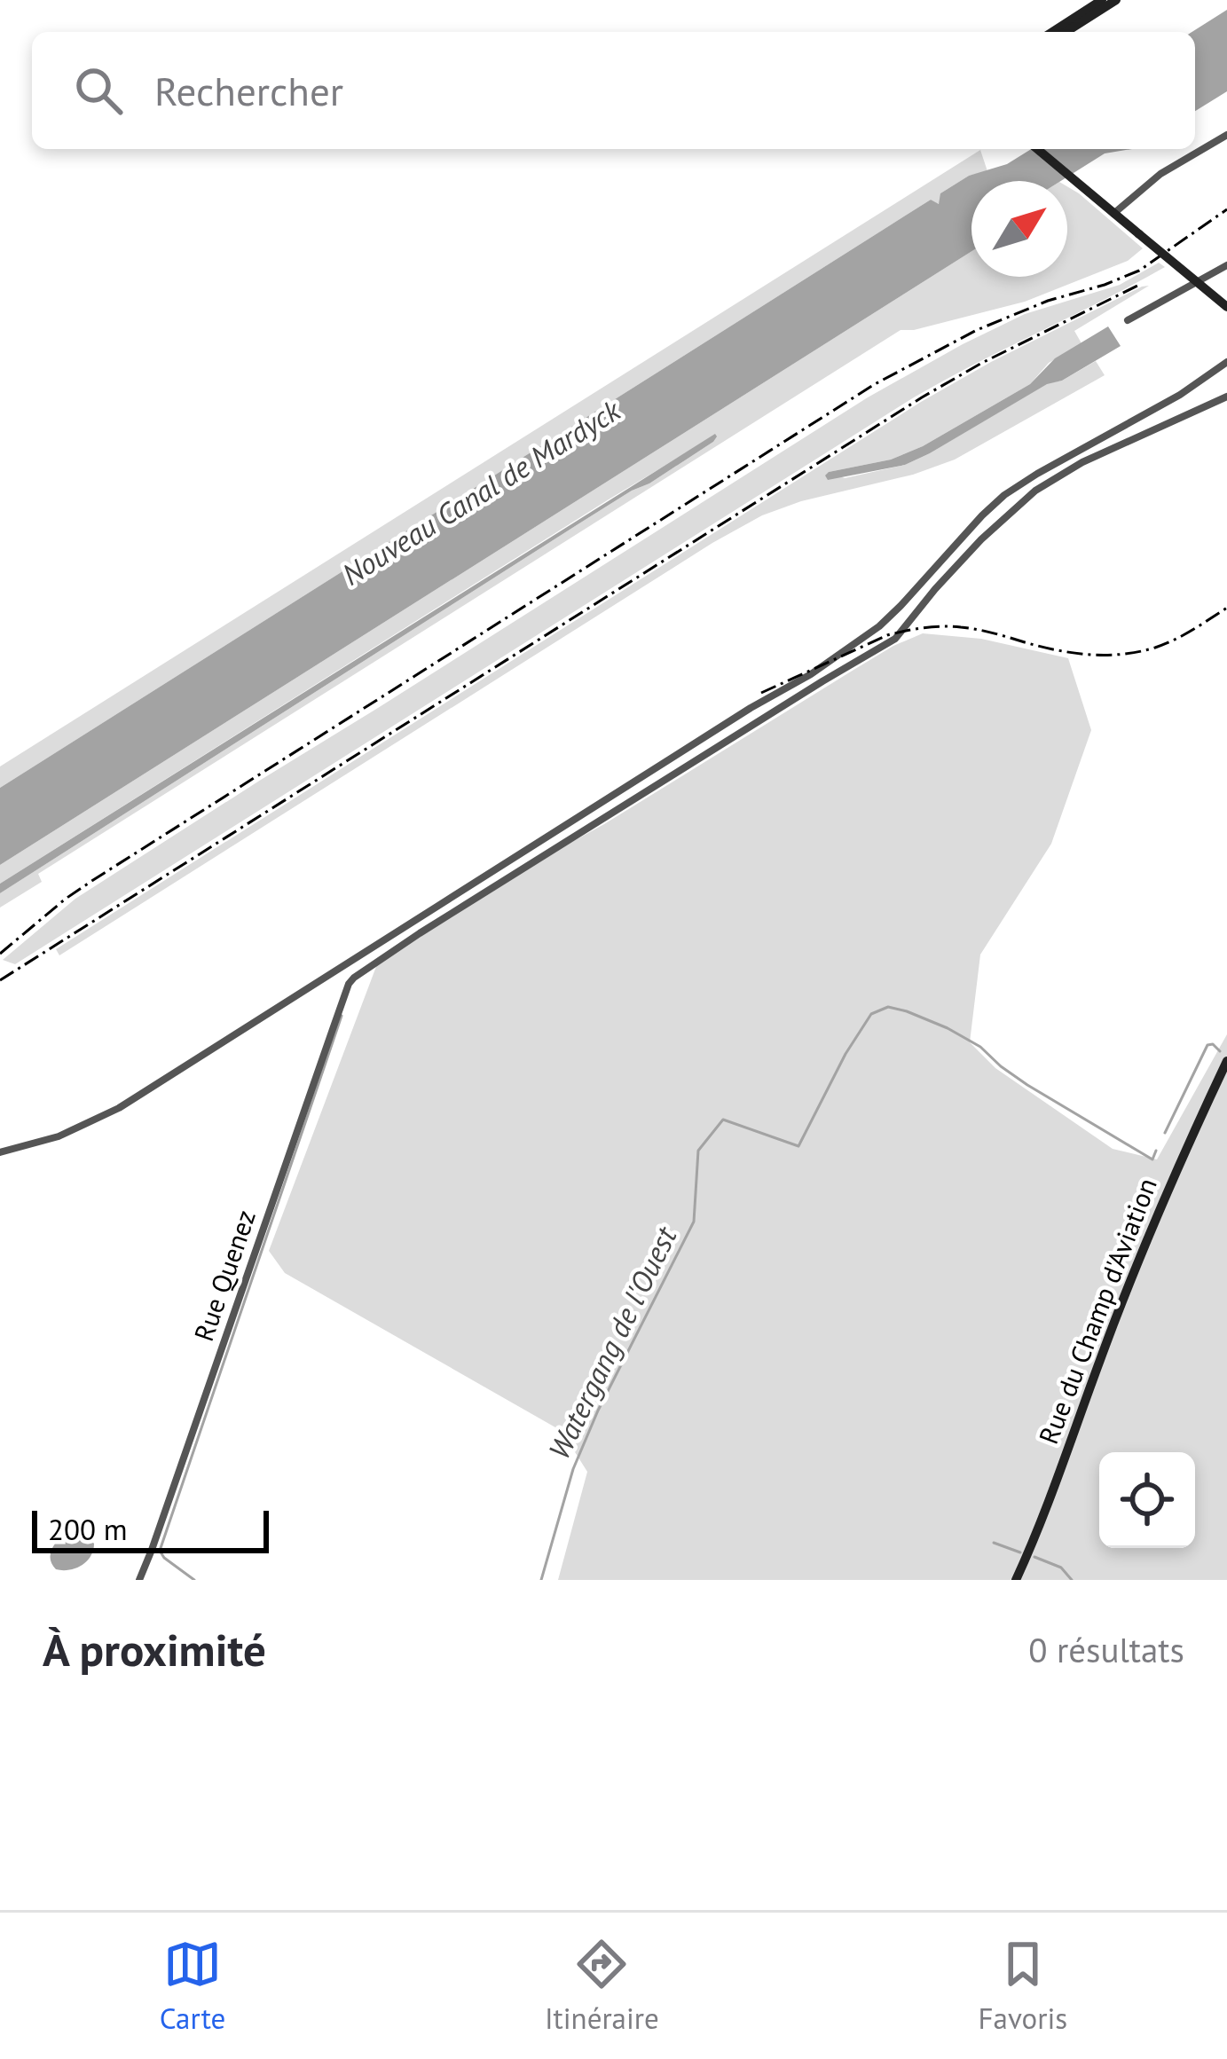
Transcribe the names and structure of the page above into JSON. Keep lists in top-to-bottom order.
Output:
{
  "streets": {
    "street": ["Rue Quenez", "Rue du Champ d'Aviation"]
  },
  "water": ["Nouveau Canal de Mardyck", "Watergang de l'Ouest"],
  "scale_bar": "200 m",
  "north": "top right",
  "page": {
    "search": "Rechercher",
    "scale": "200 m",
    "heading": ["À proximité", "0 résultats"],
    "nav": ["Carte", "Itinéraire", "Favoris"]
  }
}
